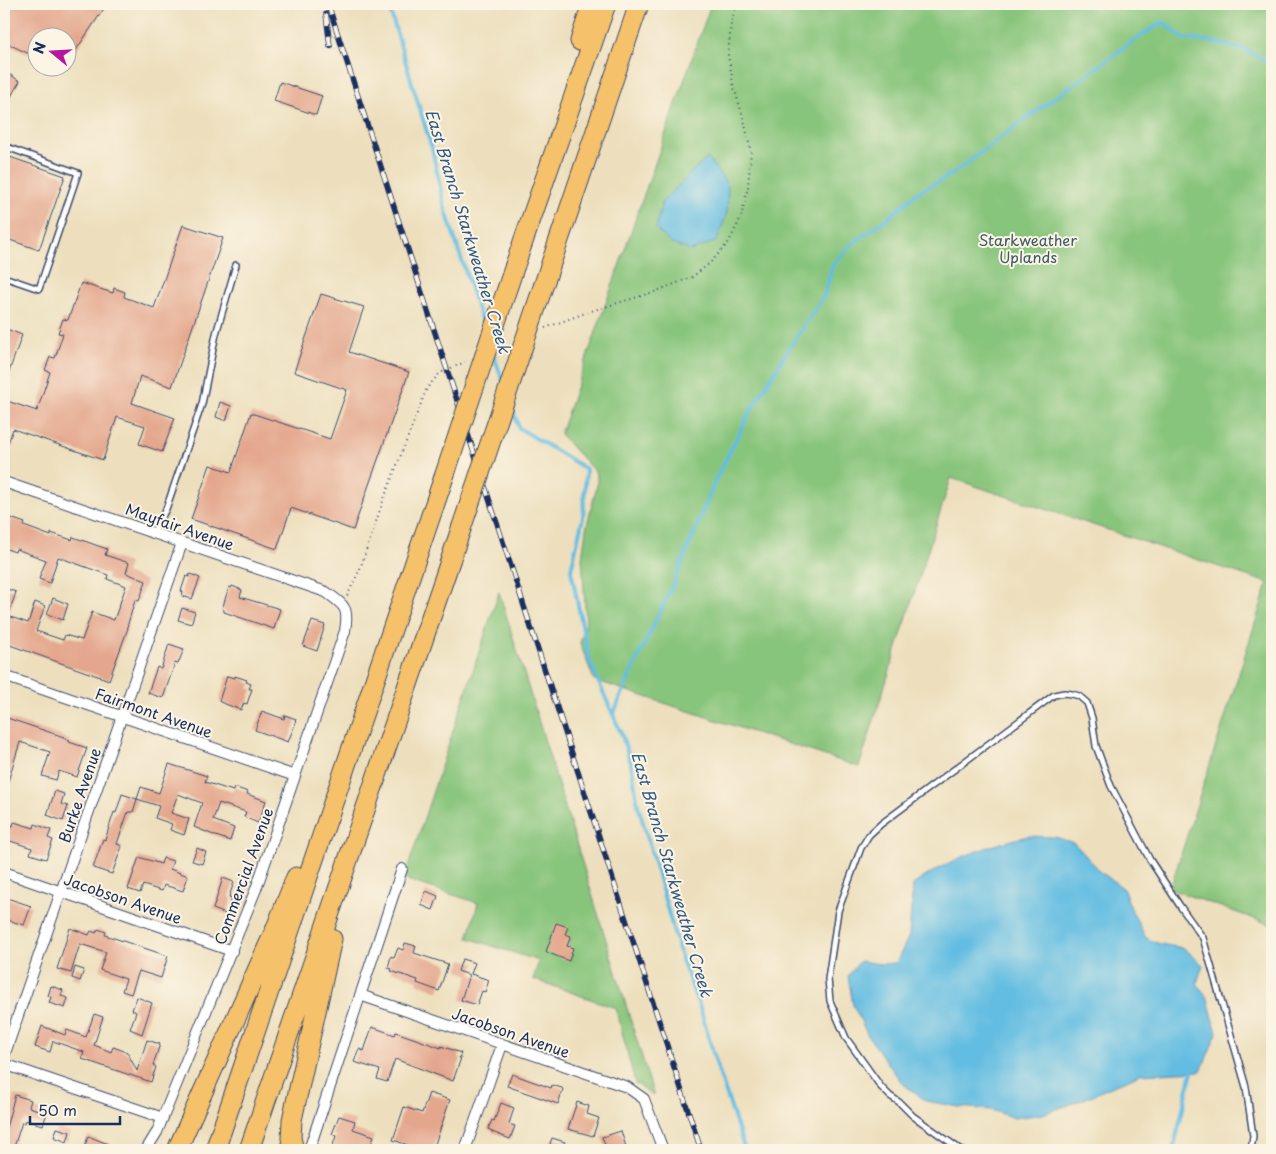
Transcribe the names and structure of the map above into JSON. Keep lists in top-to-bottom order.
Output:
{
  "streets": {
    "street": [
      "Mayfair Avenue",
      "Fairmont Avenue",
      "Burke Avenue",
      "Commercial Avenue",
      "Jacobson Avenue"
    ]
  },
  "crossings": [
    ["Mayfair Avenue", "Burke Avenue"],
    ["Mayfair Avenue", "Commercial Avenue"],
    ["Fairmont Avenue", "Burke Avenue"],
    ["Fairmont Avenue", "Commercial Avenue"],
    ["Burke Avenue", "Jacobson Avenue"],
    ["Commercial Avenue", "Jacobson Avenue"]
  ],
  "water": ["East Branch Starkweather Creek"],
  "parks": ["Starkweather Uplands"],
  "scale_bar": "50 m",
  "north": "left"
}
